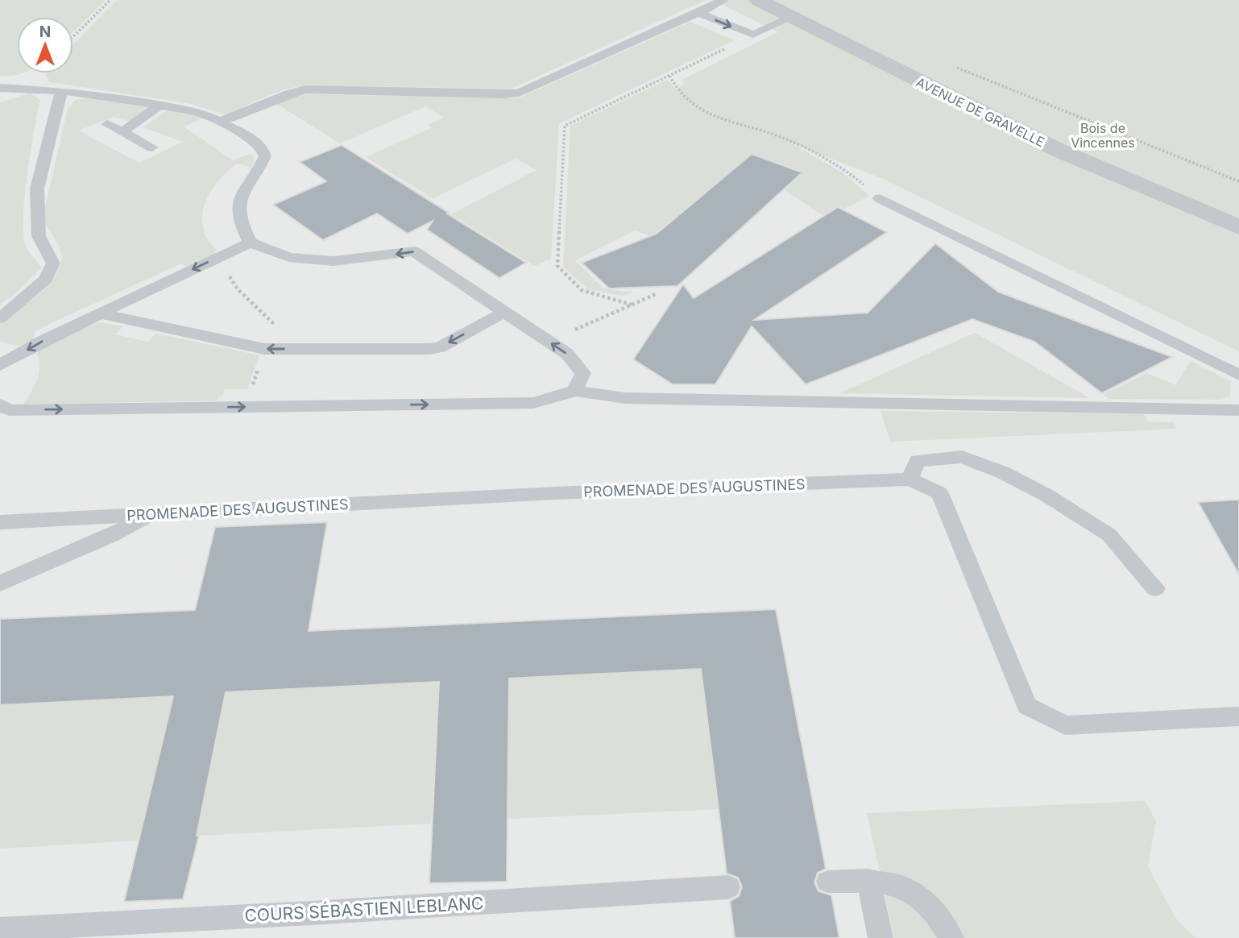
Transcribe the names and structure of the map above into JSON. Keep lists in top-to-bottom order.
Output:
{
  "streets": {
    "street": ["AVENUE DE GRAVELLE"],
    "lane": ["PROMENADE DES AUGUSTINES", "COURS SÉBASTIEN LEBLANC"]
  },
  "parks": ["Bois de Vincennes"],
  "north": "top"
}
